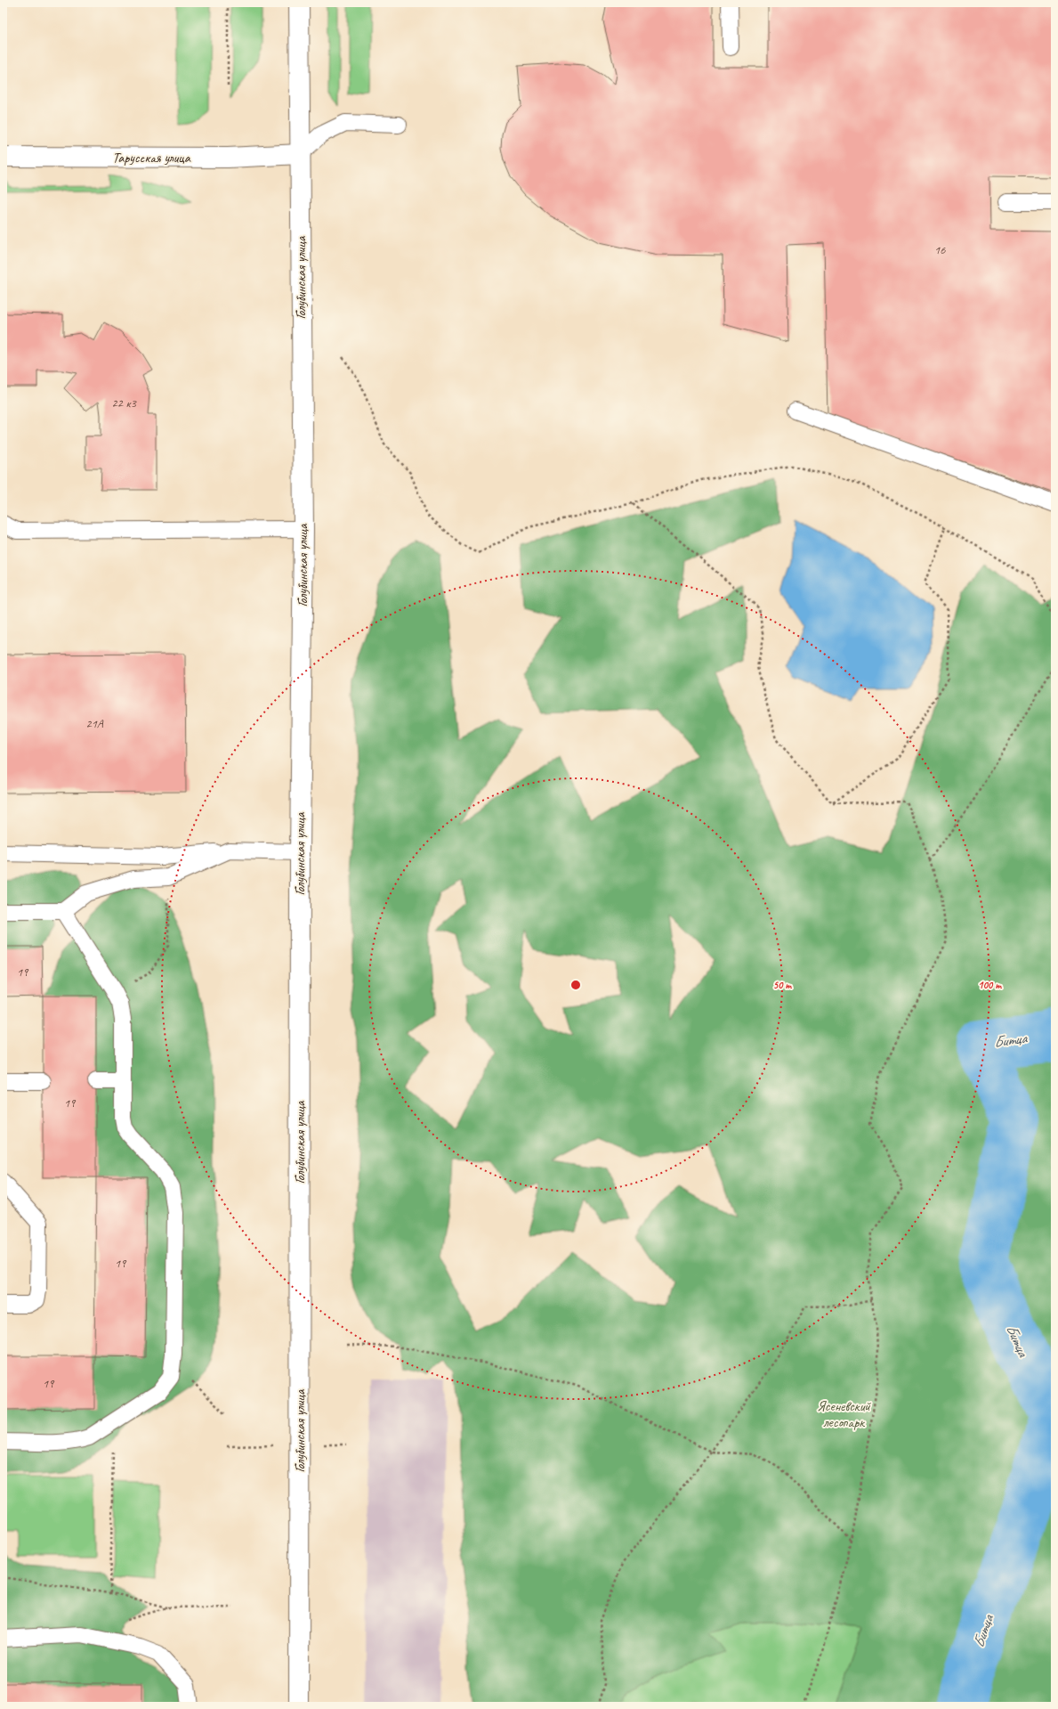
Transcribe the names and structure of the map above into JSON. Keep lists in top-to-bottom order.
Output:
{
  "streets": {
    "street": ["Тарусская улица", "Голубинская улица"]
  },
  "crossings": [
    ["Тарусская улица", "Голубинская улица"]
  ],
  "water": ["Битца"],
  "parks": ["Ясеневский лесопарк"],
  "house_numbers": [
    "16",
    "22 к3",
    "21А",
    "19",
    "19",
    "19",
    "19"
  ],
  "rings": ["50 m", "100 m"]
}
